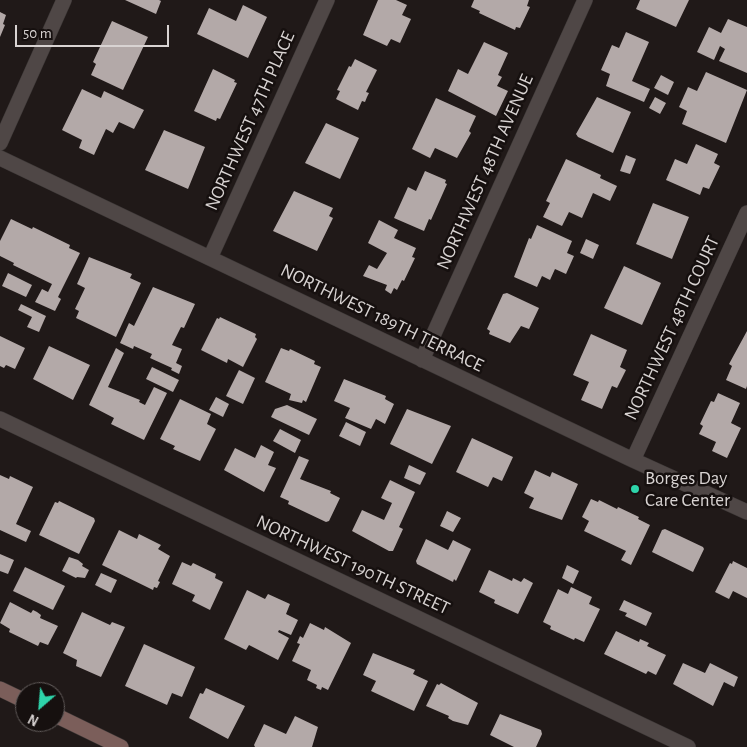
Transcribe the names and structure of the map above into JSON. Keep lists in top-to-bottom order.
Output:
{
  "streets": {
    "street": [
      "NORTHWEST 47TH PLACE",
      "NORTHWEST 48TH AVENUE",
      "NORTHWEST 189TH TERRACE",
      "NORTHWEST 48TH COURT",
      "NORTHWEST 190TH STREET"
    ]
  },
  "crossings": [
    ["NORTHWEST 47TH PLACE", "NORTHWEST 189TH TERRACE"],
    ["NORTHWEST 48TH AVENUE", "NORTHWEST 189TH TERRACE"],
    ["NORTHWEST 189TH TERRACE", "NORTHWEST 48TH COURT"]
  ],
  "places": ["Borges Day Care Center"],
  "scale_bar": "50 m",
  "north": "bottom left"
}
